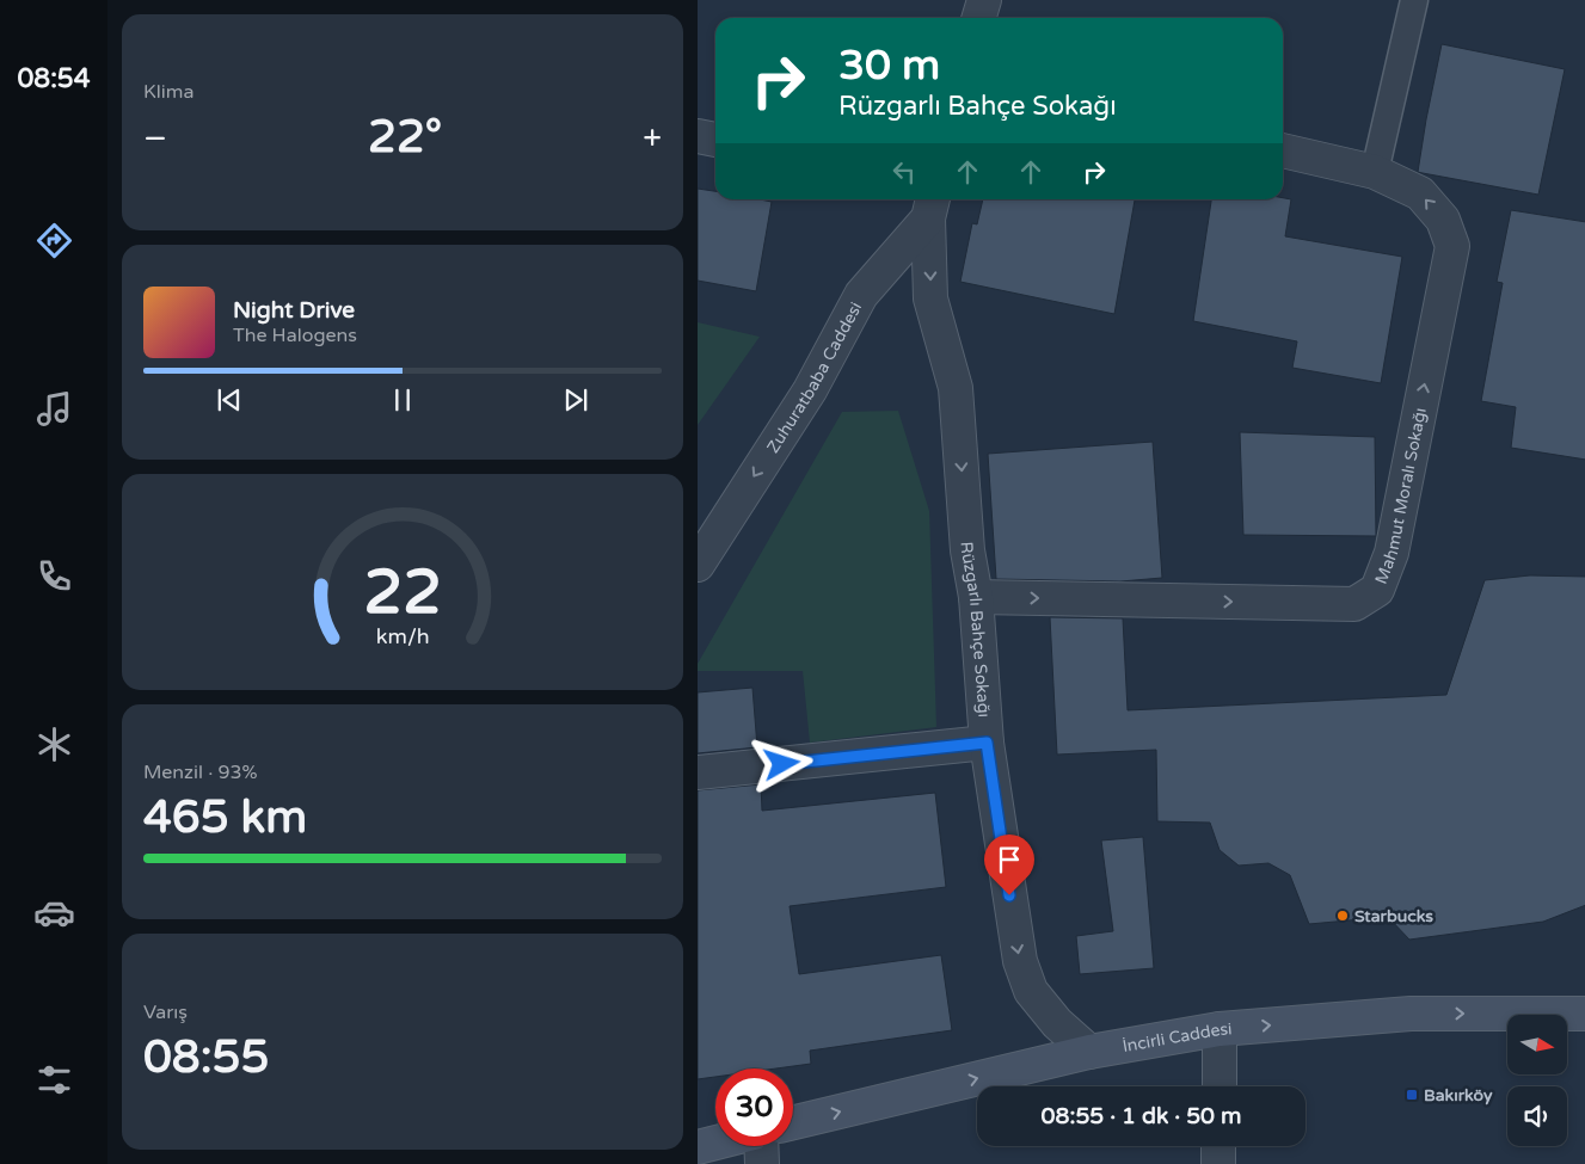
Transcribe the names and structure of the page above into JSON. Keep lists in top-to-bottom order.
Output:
{
  "streets": {
    "main road": ["İncirli Caddesi"],
    "street": ["Zuhuratbaba Caddesi", "Mahmut Moralı Sokağı", "Rüzgarlı Bahçe Sokağı"]
  },
  "crossings": [
    ["Zuhuratbaba Caddesi", "Rüzgarlı Bahçe Sokağı"],
    ["Mahmut Moralı Sokağı", "Rüzgarlı Bahçe Sokağı"],
    ["Rüzgarlı Bahçe Sokağı", "İncirli Caddesi"]
  ],
  "one_way": ["Zuhuratbaba Caddesi", "Rüzgarlı Bahçe Sokağı", "İncirli Caddesi"],
  "places": {
    "other": ["Starbucks"],
    "transit": ["Bakırköy"]
  },
  "north": "right",
  "page": {
    "tabs": "08:54",
    "tile": [
      "Klima",
      ["Menzil · 93%", "465 km"],
      ["Varış", "08:55"]
    ],
    "turn": ["30 m", "Rüzgarlı Bahçe Sokağı"],
    "heat": ["−", "22°", "+"],
    "song": ["Night Drive", "The Halogens"],
    "limit": "30",
    "trip": "08:55 · 1 dk · 50 m",
    "gauge": ["22", "km/h"]
  }
}
